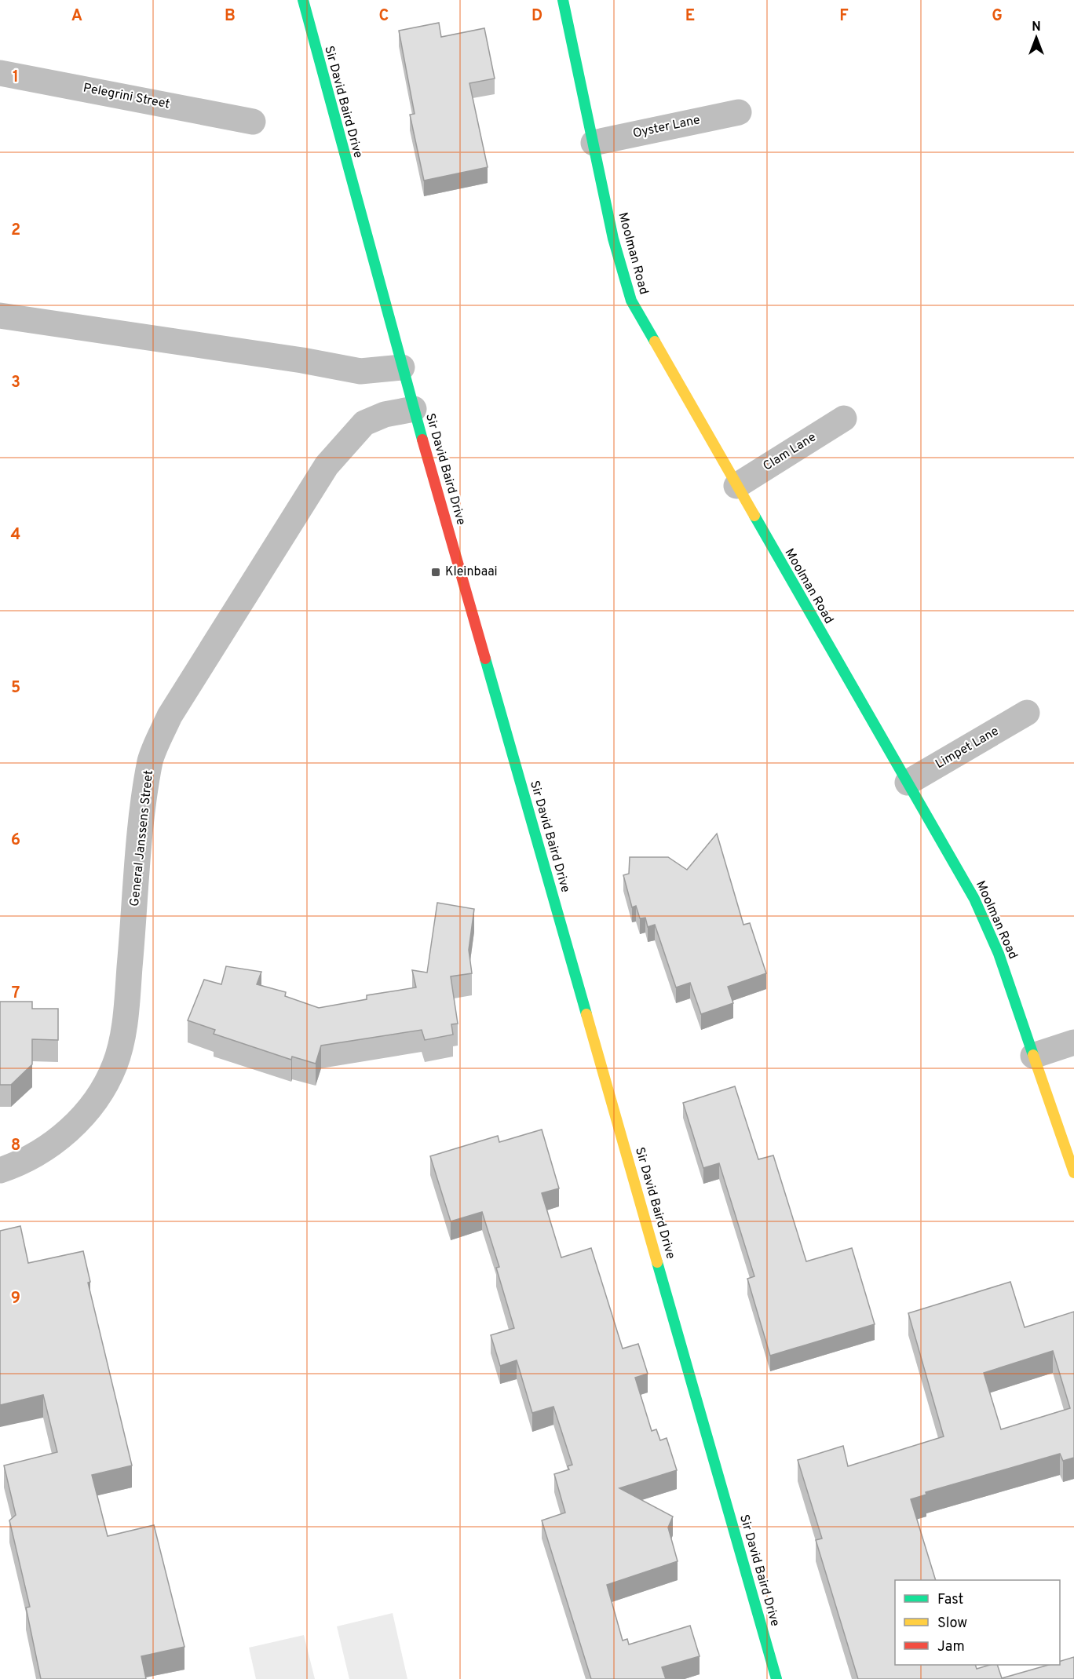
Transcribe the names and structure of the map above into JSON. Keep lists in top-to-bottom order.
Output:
{
  "streets": {
    "street": [
      "Pelegrini Street",
      "Sir David Baird Drive",
      "Oyster Lane",
      "Moolman Road",
      "Clam Lane",
      "Limpet Lane",
      "General Janssens Street"
    ]
  },
  "crossings": [
    ["Sir David Baird Drive", "General Janssens Street"],
    ["Oyster Lane", "Moolman Road"],
    ["Moolman Road", "Clam Lane"],
    ["Moolman Road", "Limpet Lane"]
  ],
  "places": {
    "transit": ["Kleinbaai"]
  },
  "legend": ["Fast", "Slow", "Jam"],
  "north": "top",
  "grid": {
    "columns": [
      "A",
      "B",
      "C",
      "D",
      "E",
      "F",
      "G"
    ],
    "rows": [
      "1",
      "2",
      "3",
      "4",
      "5",
      "6",
      "7",
      "8",
      "9"
    ]
  }
}
